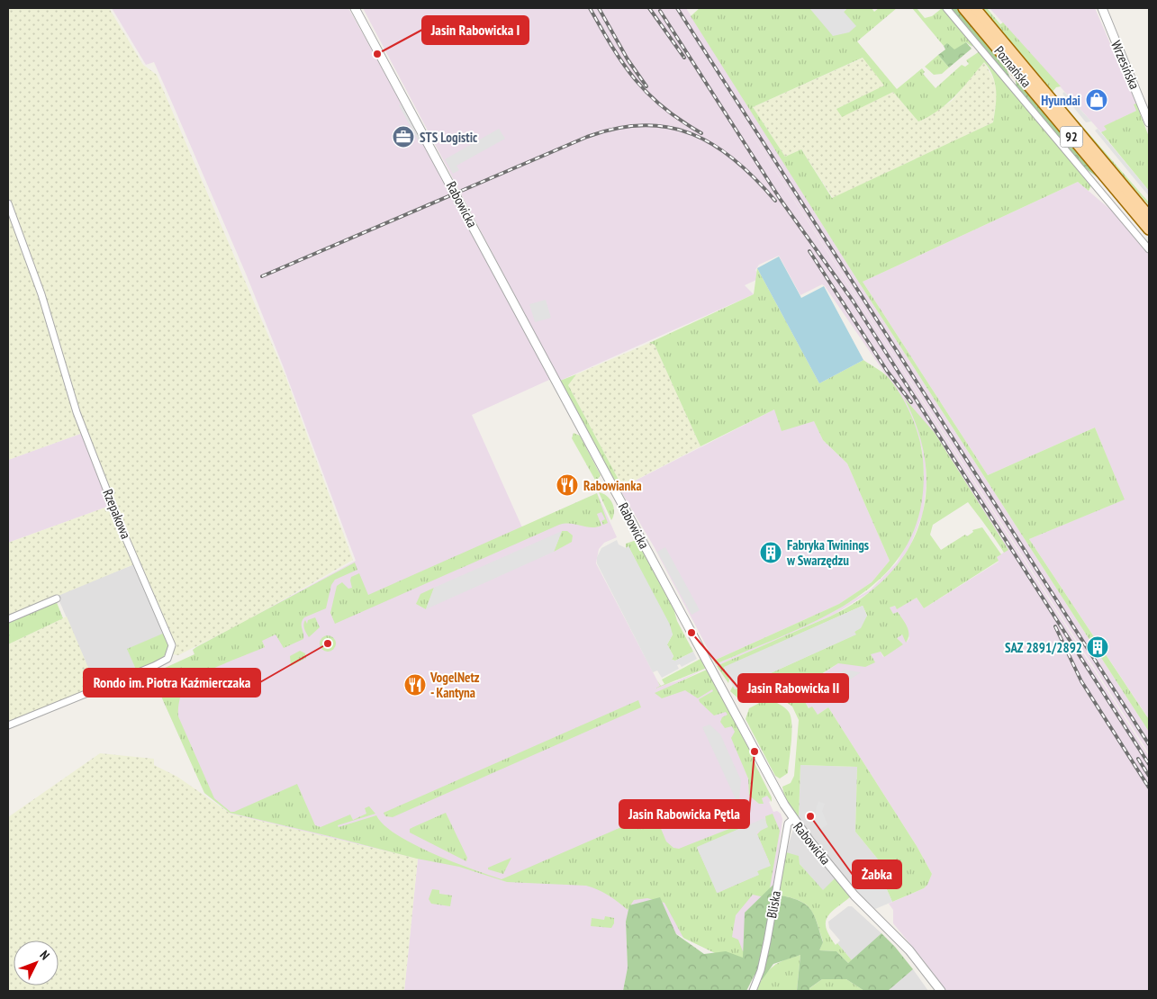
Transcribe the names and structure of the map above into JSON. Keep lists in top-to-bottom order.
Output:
{
  "streets": {
    "main road": ["Poznańska", "92"],
    "street": [
      "Wrzesińska",
      "Rabowicka",
      "Rzepakowa",
      "Bliska"
    ]
  },
  "crossings": [
    ["Rabowicka", "Bliska"]
  ],
  "places": {
    "other": [
      "Jasin Rabowicka I",
      "Jasin Rabowicka II",
      "Rondo im. Piotra Kaźmierczaka",
      "Jasin Rabowicka Pętla",
      "Żabka"
    ],
    "shop": ["Hyundai"],
    "office": ["STS Logistic"],
    "restaurant": ["Rabowianka", "VogelNetz - Kantyna"],
    "building": ["Fabryka Twinings w Swarzędzu", "SAZ 2891/2892"]
  },
  "north": "top right"
}
